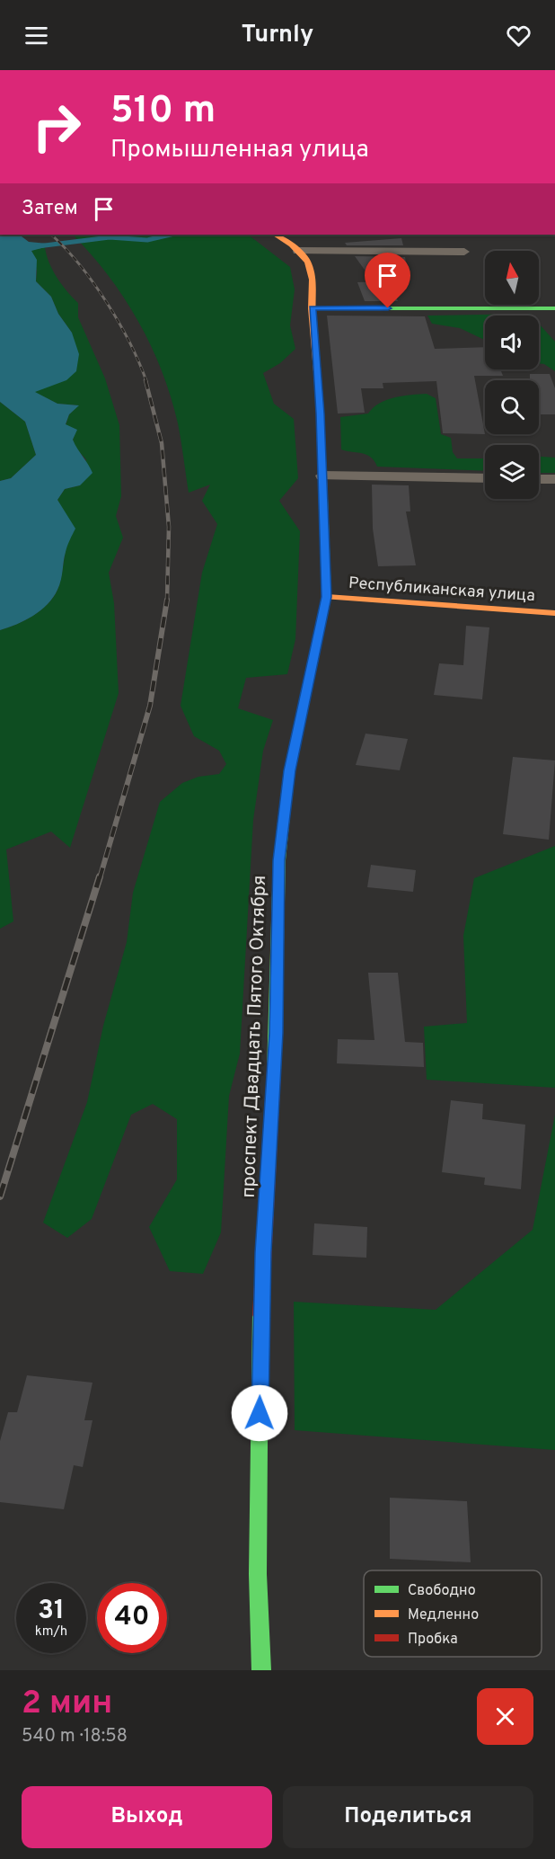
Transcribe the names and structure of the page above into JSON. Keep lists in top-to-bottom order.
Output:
{
  "streets": {
    "street": ["Республиканская улица", "проспект Двадцать Пятого Октября"]
  },
  "crossings": [
    ["Республиканская улица", "проспект Двадцать Пятого Октября"]
  ],
  "legend": ["Свободно", "Медленно", "Пробка"],
  "north": "top",
  "page": {
    "header": "Turnly",
    "turn": ["510 m", "Промышленная улица"],
    "then": "Затем",
    "speed": "31 km/h",
    "limit": "40",
    "heading": ["2 мин", "540 m · 18:58"],
    "buttons": ["Выход", "Поделиться"]
  }
}
